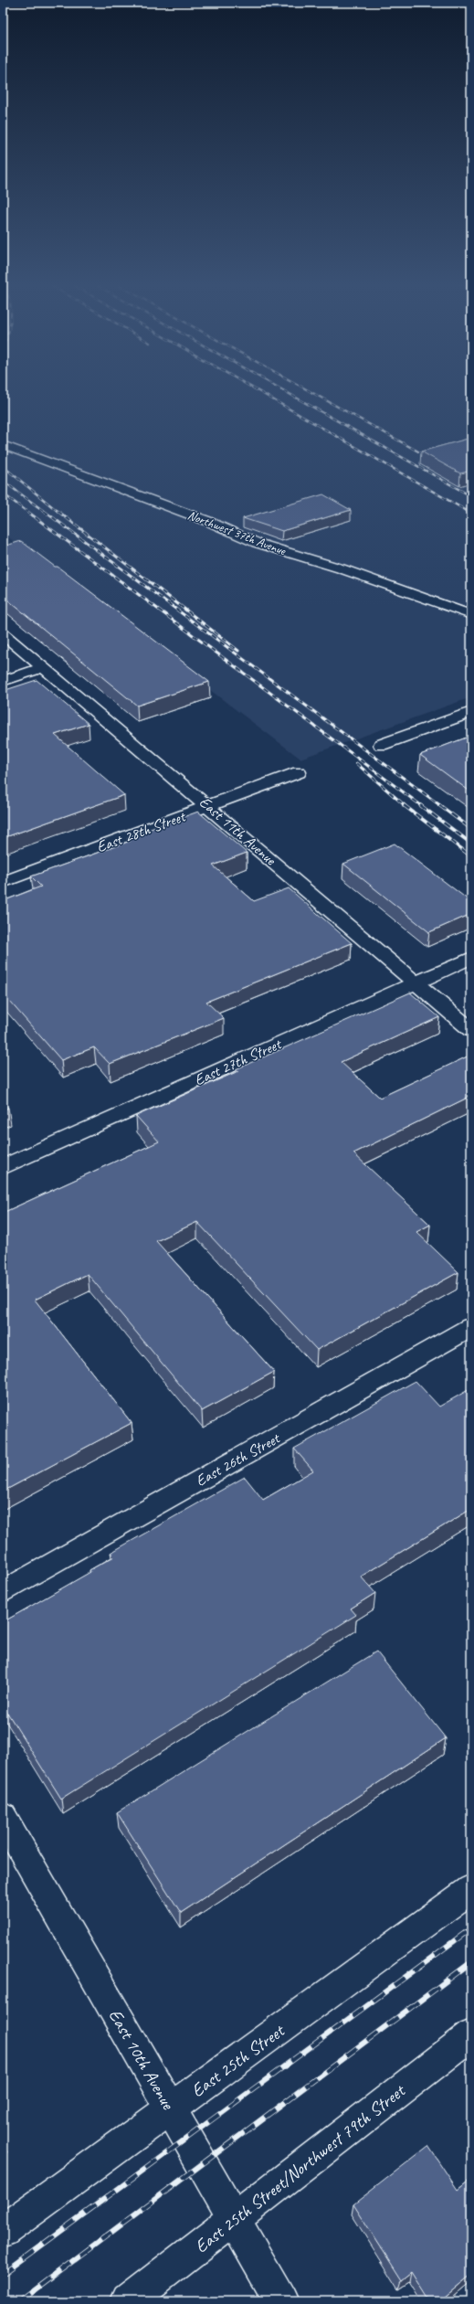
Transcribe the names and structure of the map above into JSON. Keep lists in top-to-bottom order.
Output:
{
  "streets": {
    "street": [
      "Northwest 37th Avenue",
      "East 11th Avenue",
      "East 28th Street",
      "East 27th Street",
      "East 26th Street",
      "East 10th Avenue",
      "East 25th Street",
      "East 25th Street/Northwest 79th Street"
    ]
  },
  "crossings": [
    ["East 11th Avenue", "East 28th Street"],
    ["East 11th Avenue", "East 27th Street"],
    ["East 10th Avenue", "East 25th Street"],
    ["East 10th Avenue", "East 25th Street/Northwest 79th Street"]
  ]
}
